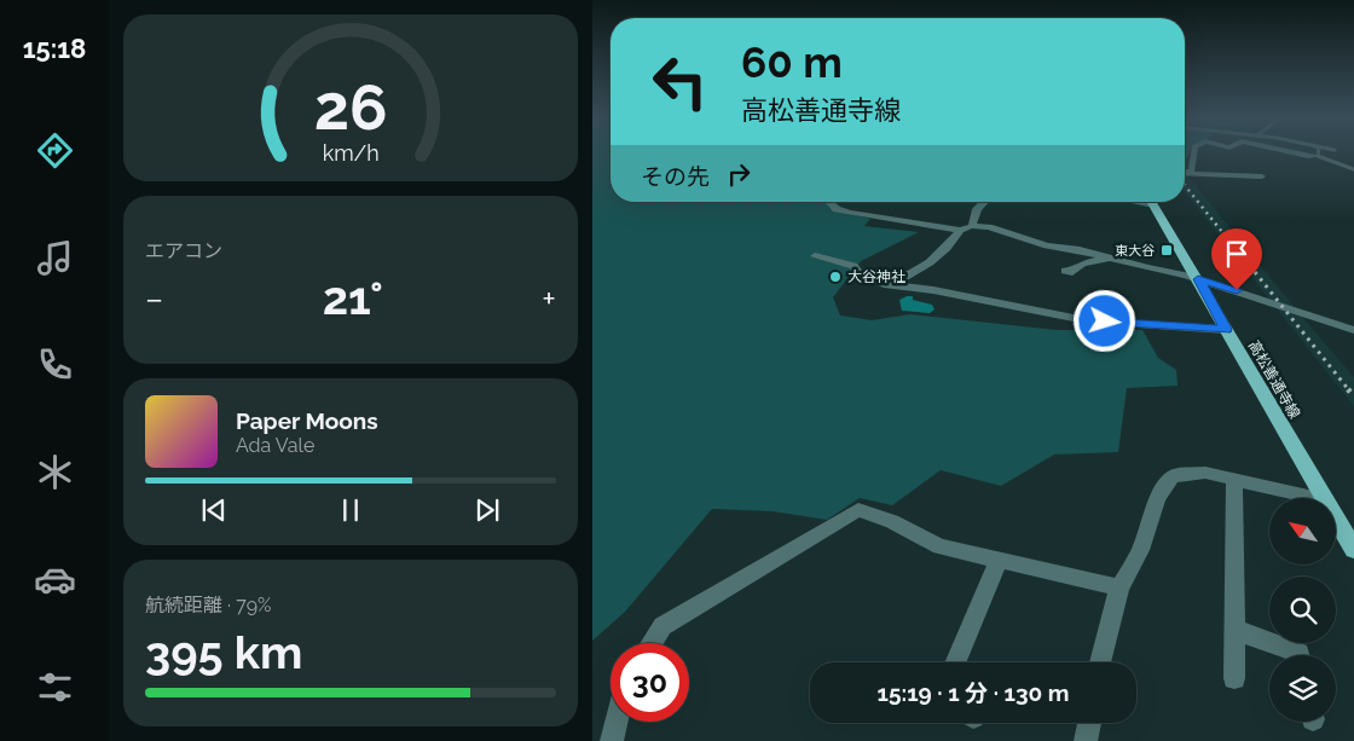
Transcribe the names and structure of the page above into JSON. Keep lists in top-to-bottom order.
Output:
{
  "streets": {
    "main road": ["高松善通寺線"]
  },
  "places": {
    "transit": ["東大谷"],
    "other": ["大谷神社"]
  },
  "north": "top left",
  "page": {
    "tabs": "15:18",
    "turn": ["60 m", "高松善通寺線"],
    "then": "その先",
    "tile": [
      "エアコン",
      ["航続距離 · 79%", "395 km"]
    ],
    "heat": ["−", "21°", "+"],
    "song": ["Paper Moons", "Ada Vale"],
    "limit": "30",
    "trip": "15:19 · 1 分 · 130 m",
    "gauge": ["26", "km/h"]
  }
}
